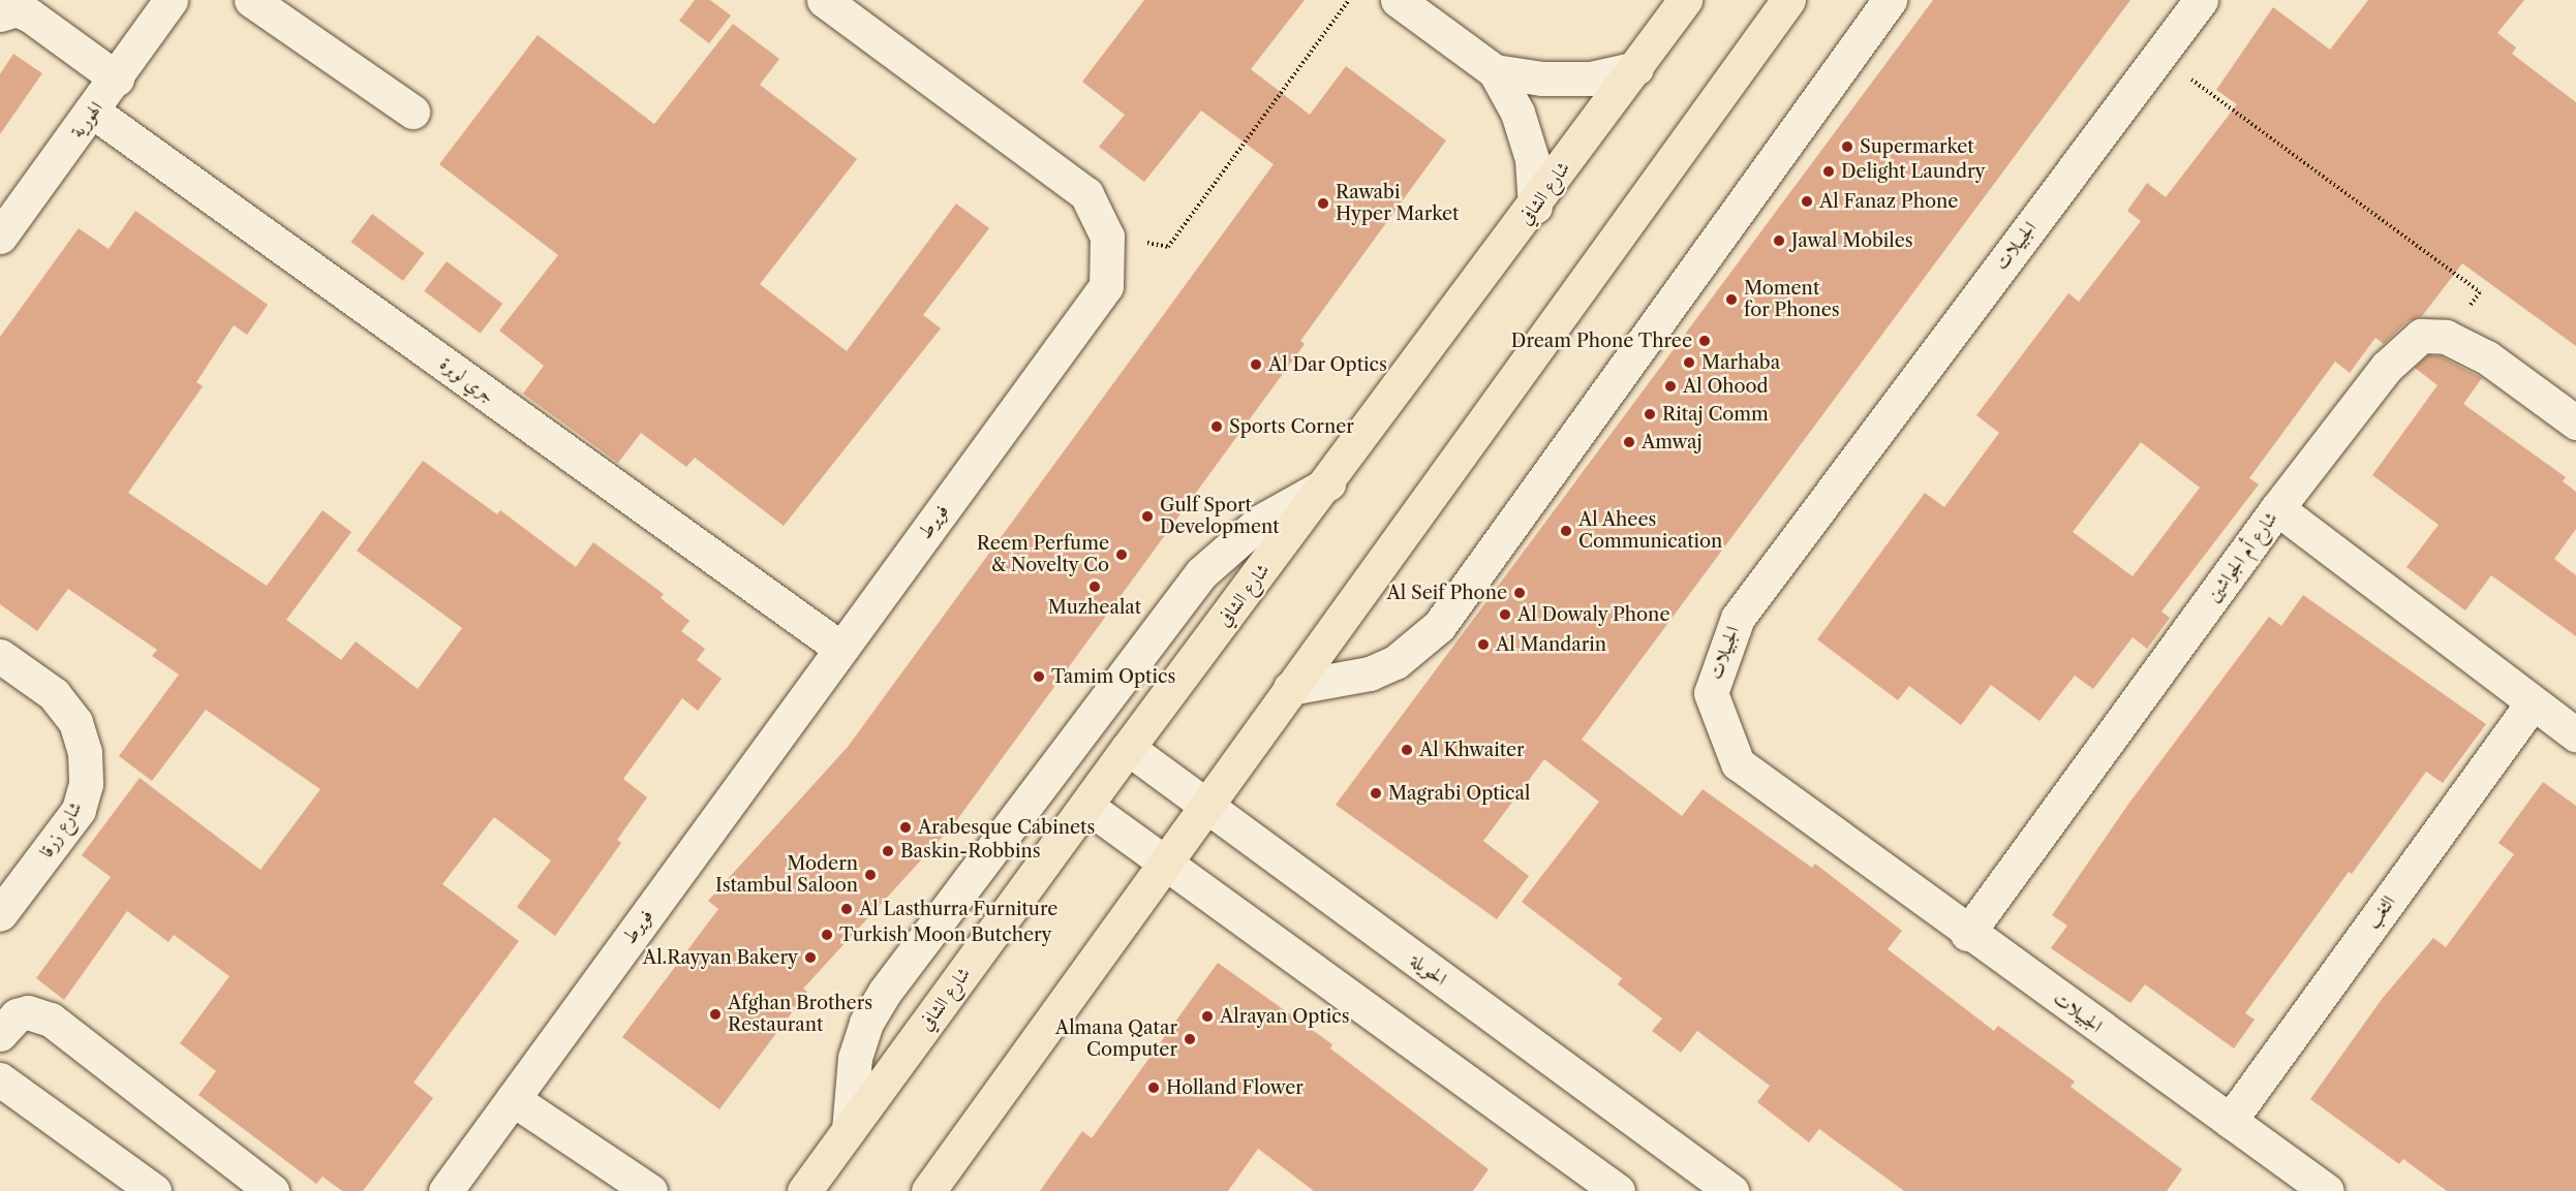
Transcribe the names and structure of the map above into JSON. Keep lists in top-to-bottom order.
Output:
{
  "streets": {
    "main road": ["شارع الشافي"],
    "street": [
      "الهورية",
      "الجبيلات",
      "جري لوبرة",
      "فويرط",
      "شارع أم الجواشين",
      "شارع زرقا",
      "الثغب",
      "الحويلة"
    ]
  },
  "crossings": [
    ["الهورية", "جري لوبرة"],
    ["شارع الشافي", "الحويلة"],
    ["الجبيلات", "شارع أم الجواشين"],
    ["الجبيلات", "الثغب"],
    ["جري لوبرة", "فويرط"]
  ],
  "places": [
    "Supermarket",
    "Delight Laundry",
    "Al Fanaz Phone",
    "Rawabi Hyper Market",
    "Jawal Mobiles",
    "Moment for Phones",
    "Dream Phone Three",
    "Marhaba",
    "Al Dar Optics",
    "Al Ohood",
    "Ritaj Comm",
    "Sports Corner",
    "Amwaj",
    "Gulf Sport Development",
    "Al Ahees Communication",
    "Reem Perfume & Novelty Co",
    "Muzhealat",
    "Al Seif Phone",
    "Al Dowaly Phone",
    "Al Mandarin",
    "Tamim Optics",
    "Al Khwaiter",
    "Magrabi Optical",
    "Arabesque Cabinets",
    "Baskin-Robbins",
    "Modern Istambul Saloon",
    "Al Lasthurra Furniture",
    "Turkish Moon Butchery",
    "Al.Rayyan Bakery",
    "Afghan Brothers Restaurant",
    "Alrayan Optics",
    "Almana Qatar Computer",
    "Holland Flower"
  ]
}
